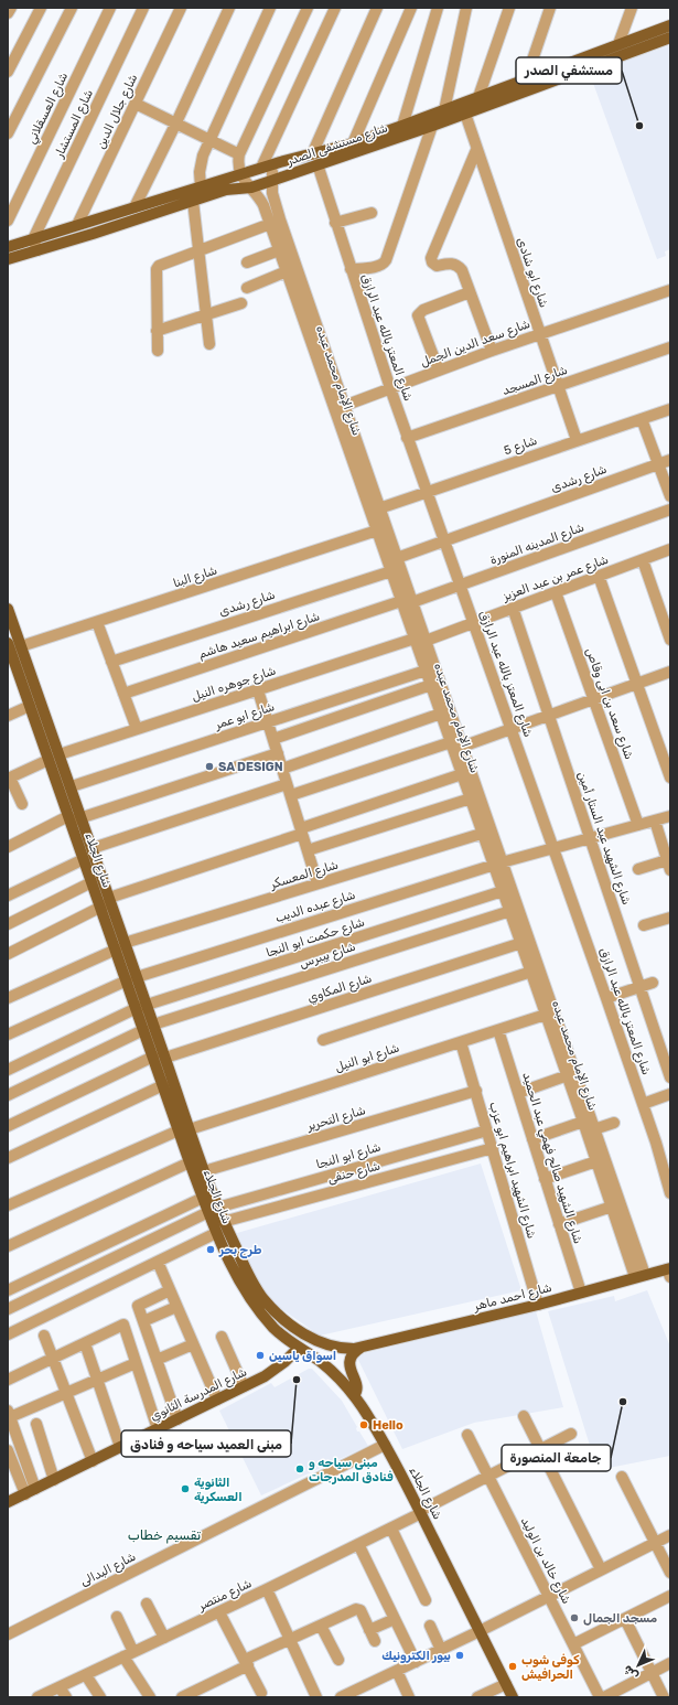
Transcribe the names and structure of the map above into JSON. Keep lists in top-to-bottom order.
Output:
{
  "streets": {
    "main road": [
      "شارع مستشفى الصدر",
      "شارع الجلاء",
      "شارع احمد ماهر",
      "شارع المدرسة الثانوي"
    ],
    "street": [
      "شارع العسقلاني",
      "شارع جلال الدين",
      "شارع المستشار",
      "شارع ابو شادى",
      "شارع المعتز بالله عبد الرازق",
      "شارع سعد الدين الجمل",
      "شارع الإمام محمد عبده",
      "شارع المسجد",
      "شارع 5",
      "شارع رشدى",
      "شارع المدينه المنورة",
      "شارع البنا",
      "شارع عمر بن عبد العزيز",
      "شارع ابراهيم سعيد هاشم",
      "شارع جوهره النيل",
      "شارع سعد بن ابى وقاص",
      "شارع ابو عمر",
      "شارع الشهيد عبد الستار أمين",
      "شارع المعسكر",
      "شارع عبده الديب",
      "شارع حكمت ابو النجا",
      "شارع بيبرس",
      "شارع المكاوي",
      "شارع ابو النيل",
      "شارع التحرير",
      "شارع ابو النجا",
      "شارع الشهيد صالح فهمي عبد الحميد",
      "شارع الشهيد ابراهيم ابو عزب",
      "شارع حنفى",
      "شارع خالد بن الوليد",
      "شارع البدالى",
      "شارع منتصر"
    ]
  },
  "crossings": [
    ["شارع جلال الدين", "شارع مستشفى الصدر"],
    ["شارع المستشار", "شارع مستشفى الصدر"],
    ["شارع مستشفى الصدر", "شارع ابو شادى"],
    ["شارع مستشفى الصدر", "شارع المعتز بالله عبد الرازق"],
    ["شارع مستشفى الصدر", "شارع الإمام محمد عبده"],
    ["شارع ابو شادى", "شارع سعد الدين الجمل"],
    ["شارع ابو شادى", "شارع المسجد"],
    ["شارع ابو شادى", "شارع 5"],
    ["شارع المعتز بالله عبد الرازق", "شارع سعد الدين الجمل"],
    ["شارع المعتز بالله عبد الرازق", "شارع المسجد"],
    ["شارع المعتز بالله عبد الرازق", "شارع 5"],
    ["شارع المعتز بالله عبد الرازق", "شارع رشدى"],
    ["شارع المعتز بالله عبد الرازق", "شارع المدينه المنورة"],
    ["شارع المعتز بالله عبد الرازق", "شارع عمر بن عبد العزيز"],
    ["شارع المعتز بالله عبد الرازق", "شارع عبده الديب"],
    ["شارع سعد الدين الجمل", "شارع الإمام محمد عبده"],
    ["شارع الإمام محمد عبده", "شارع 5"],
    ["شارع الإمام محمد عبده", "شارع رشدى"],
    ["شارع الإمام محمد عبده", "شارع المدينه المنورة"],
    ["شارع الإمام محمد عبده", "شارع البنا"],
    ["شارع الإمام محمد عبده", "شارع عمر بن عبد العزيز"],
    ["شارع الإمام محمد عبده", "شارع ابراهيم سعيد هاشم"],
    ["شارع الإمام محمد عبده", "شارع جوهره النيل"],
    ["شارع الإمام محمد عبده", "شارع ابو عمر"],
    ["شارع الإمام محمد عبده", "شارع المعسكر"],
    ["شارع الإمام محمد عبده", "شارع عبده الديب"],
    ["شارع الإمام محمد عبده", "شارع حكمت ابو النجا"],
    ["شارع الإمام محمد عبده", "شارع بيبرس"],
    ["شارع الإمام محمد عبده", "شارع المكاوي"],
    ["شارع الإمام محمد عبده", "شارع ابو النيل"],
    ["شارع الإمام محمد عبده", "شارع احمد ماهر"],
    ["شارع المدينه المنورة", "شارع ابراهيم سعيد هاشم"],
    ["شارع البنا", "شارع الجلاء"],
    ["شارع عمر بن عبد العزيز", "شارع جوهره النيل"],
    ["شارع عمر بن عبد العزيز", "شارع سعد بن ابى وقاص"],
    ["شارع عمر بن عبد العزيز", "شارع الشهيد عبد الستار أمين"],
    ["شارع جوهره النيل", "شارع الجلاء"],
    ["شارع سعد بن ابى وقاص", "شارع عبده الديب"],
    ["شارع ابو عمر", "شارع الجلاء"],
    ["شارع الشهيد عبد الستار أمين", "شارع عبده الديب"],
    ["شارع الجلاء", "شارع المعسكر"],
    ["شارع الجلاء", "شارع عبده الديب"],
    ["شارع الجلاء", "شارع حكمت ابو النجا"],
    ["شارع الجلاء", "شارع بيبرس"],
    ["شارع الجلاء", "شارع المكاوي"],
    ["شارع الجلاء", "شارع ابو النيل"],
    ["شارع الجلاء", "شارع التحرير"],
    ["شارع الجلاء", "شارع ابو النجا"],
    ["شارع الجلاء", "شارع حنفى"],
    ["شارع الجلاء", "شارع احمد ماهر"],
    ["شارع الجلاء", "شارع المدرسة الثانوي"],
    ["شارع الجلاء", "شارع البدالى"],
    ["شارع الجلاء", "شارع منتصر"],
    ["شارع ابو النيل", "شارع الشهيد صالح فهمي عبد الحميد"],
    ["شارع ابو النيل", "شارع الشهيد ابراهيم ابو عزب"],
    ["شارع التحرير", "شارع الشهيد ابراهيم ابو عزب"],
    ["شارع ابو النجا", "شارع الشهيد ابراهيم ابو عزب"],
    ["شارع الشهيد صالح فهمي عبد الحميد", "شارع احمد ماهر"],
    ["شارع الشهيد ابراهيم ابو عزب", "شارع حنفى"],
    ["شارع الشهيد ابراهيم ابو عزب", "شارع احمد ماهر"],
    ["شارع خالد بن الوليد", "شارع منتصر"]
  ],
  "districts": ["تقسيم خطاب"],
  "places": [
    "مستشفي الصدر",
    "SA DESIGN",
    "طرح بحر",
    "اسواق ياسين",
    "مبنى العميد سياحه و فنادق",
    "جامعة المنصورة",
    "Hello",
    "مبنى سياحه و فنادق المدرجات",
    "الثانوية العسكرية",
    "مسجد الجمال",
    "بيور الكترونيك",
    "كوفى شوب الحرافيش"
  ],
  "north": "bottom left"
}
